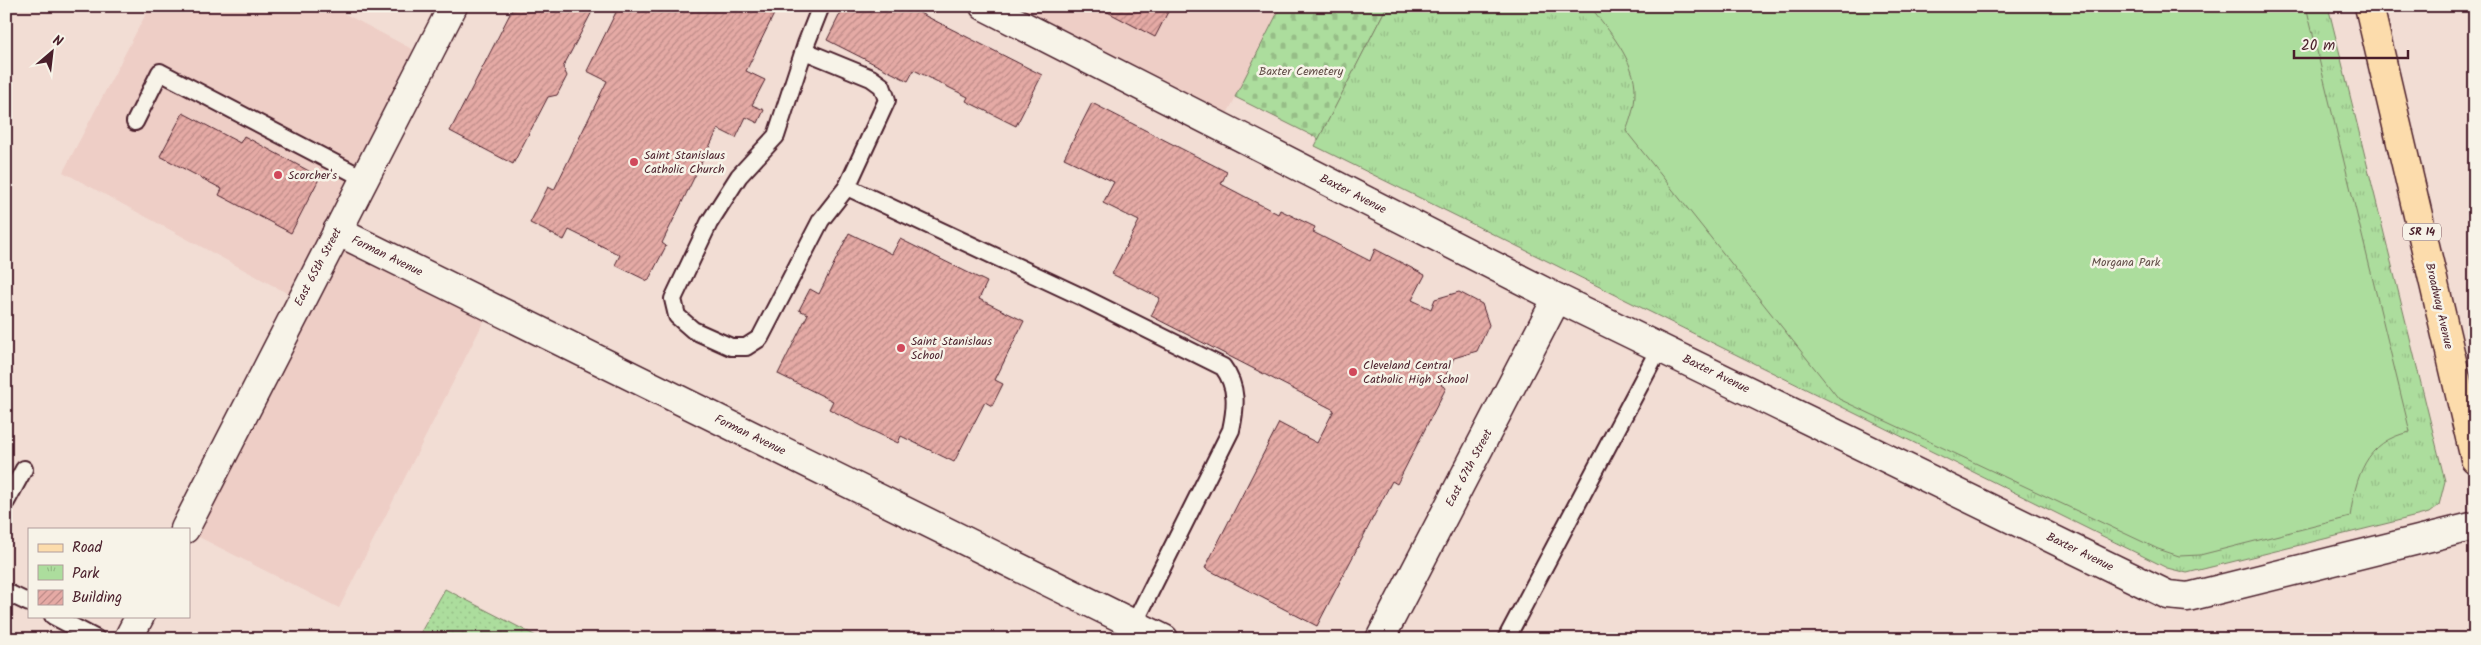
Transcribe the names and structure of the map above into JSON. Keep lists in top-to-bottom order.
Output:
{
  "streets": {
    "main road": ["SR 14", "Broadway Avenue"],
    "street": [
      "Baxter Avenue",
      "Forman Avenue",
      "East 65th Street",
      "East 67th Street"
    ]
  },
  "crossings": [
    ["Baxter Avenue", "East 67th Street"],
    ["Forman Avenue", "East 65th Street"]
  ],
  "parks": ["Baxter Cemetery", "Morgana Park"],
  "places": [
    "Saint Stanislaus Catholic Church",
    "Scorcher's",
    "Saint Stanislaus School",
    "Cleveland Central Catholic High School"
  ],
  "legend": ["Road", "Park", "Building"],
  "scale_bar": "20 m",
  "north": "top right"
}
